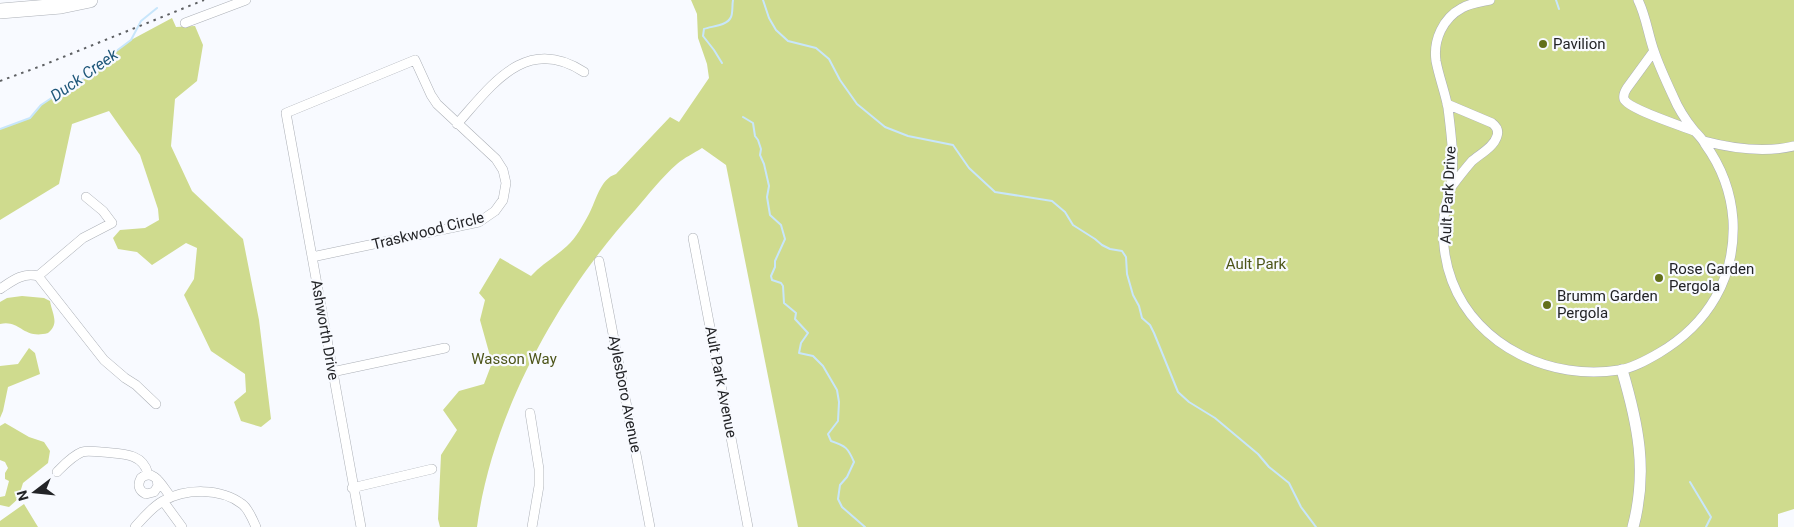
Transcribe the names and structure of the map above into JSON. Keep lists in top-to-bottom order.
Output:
{
  "streets": {
    "street": [
      "Ault Park Drive",
      "Traskwood Circle",
      "Ashworth Drive",
      "Ault Park Avenue",
      "Aylesboro Avenue"
    ]
  },
  "crossings": [
    ["Traskwood Circle", "Ashworth Drive"]
  ],
  "water": ["Duck Creek"],
  "parks": ["Ault Park", "Wasson Way"],
  "places": ["Pavilion", "Rose Garden Pergola", "Brumm Garden Pergola"],
  "north": "left"
}
